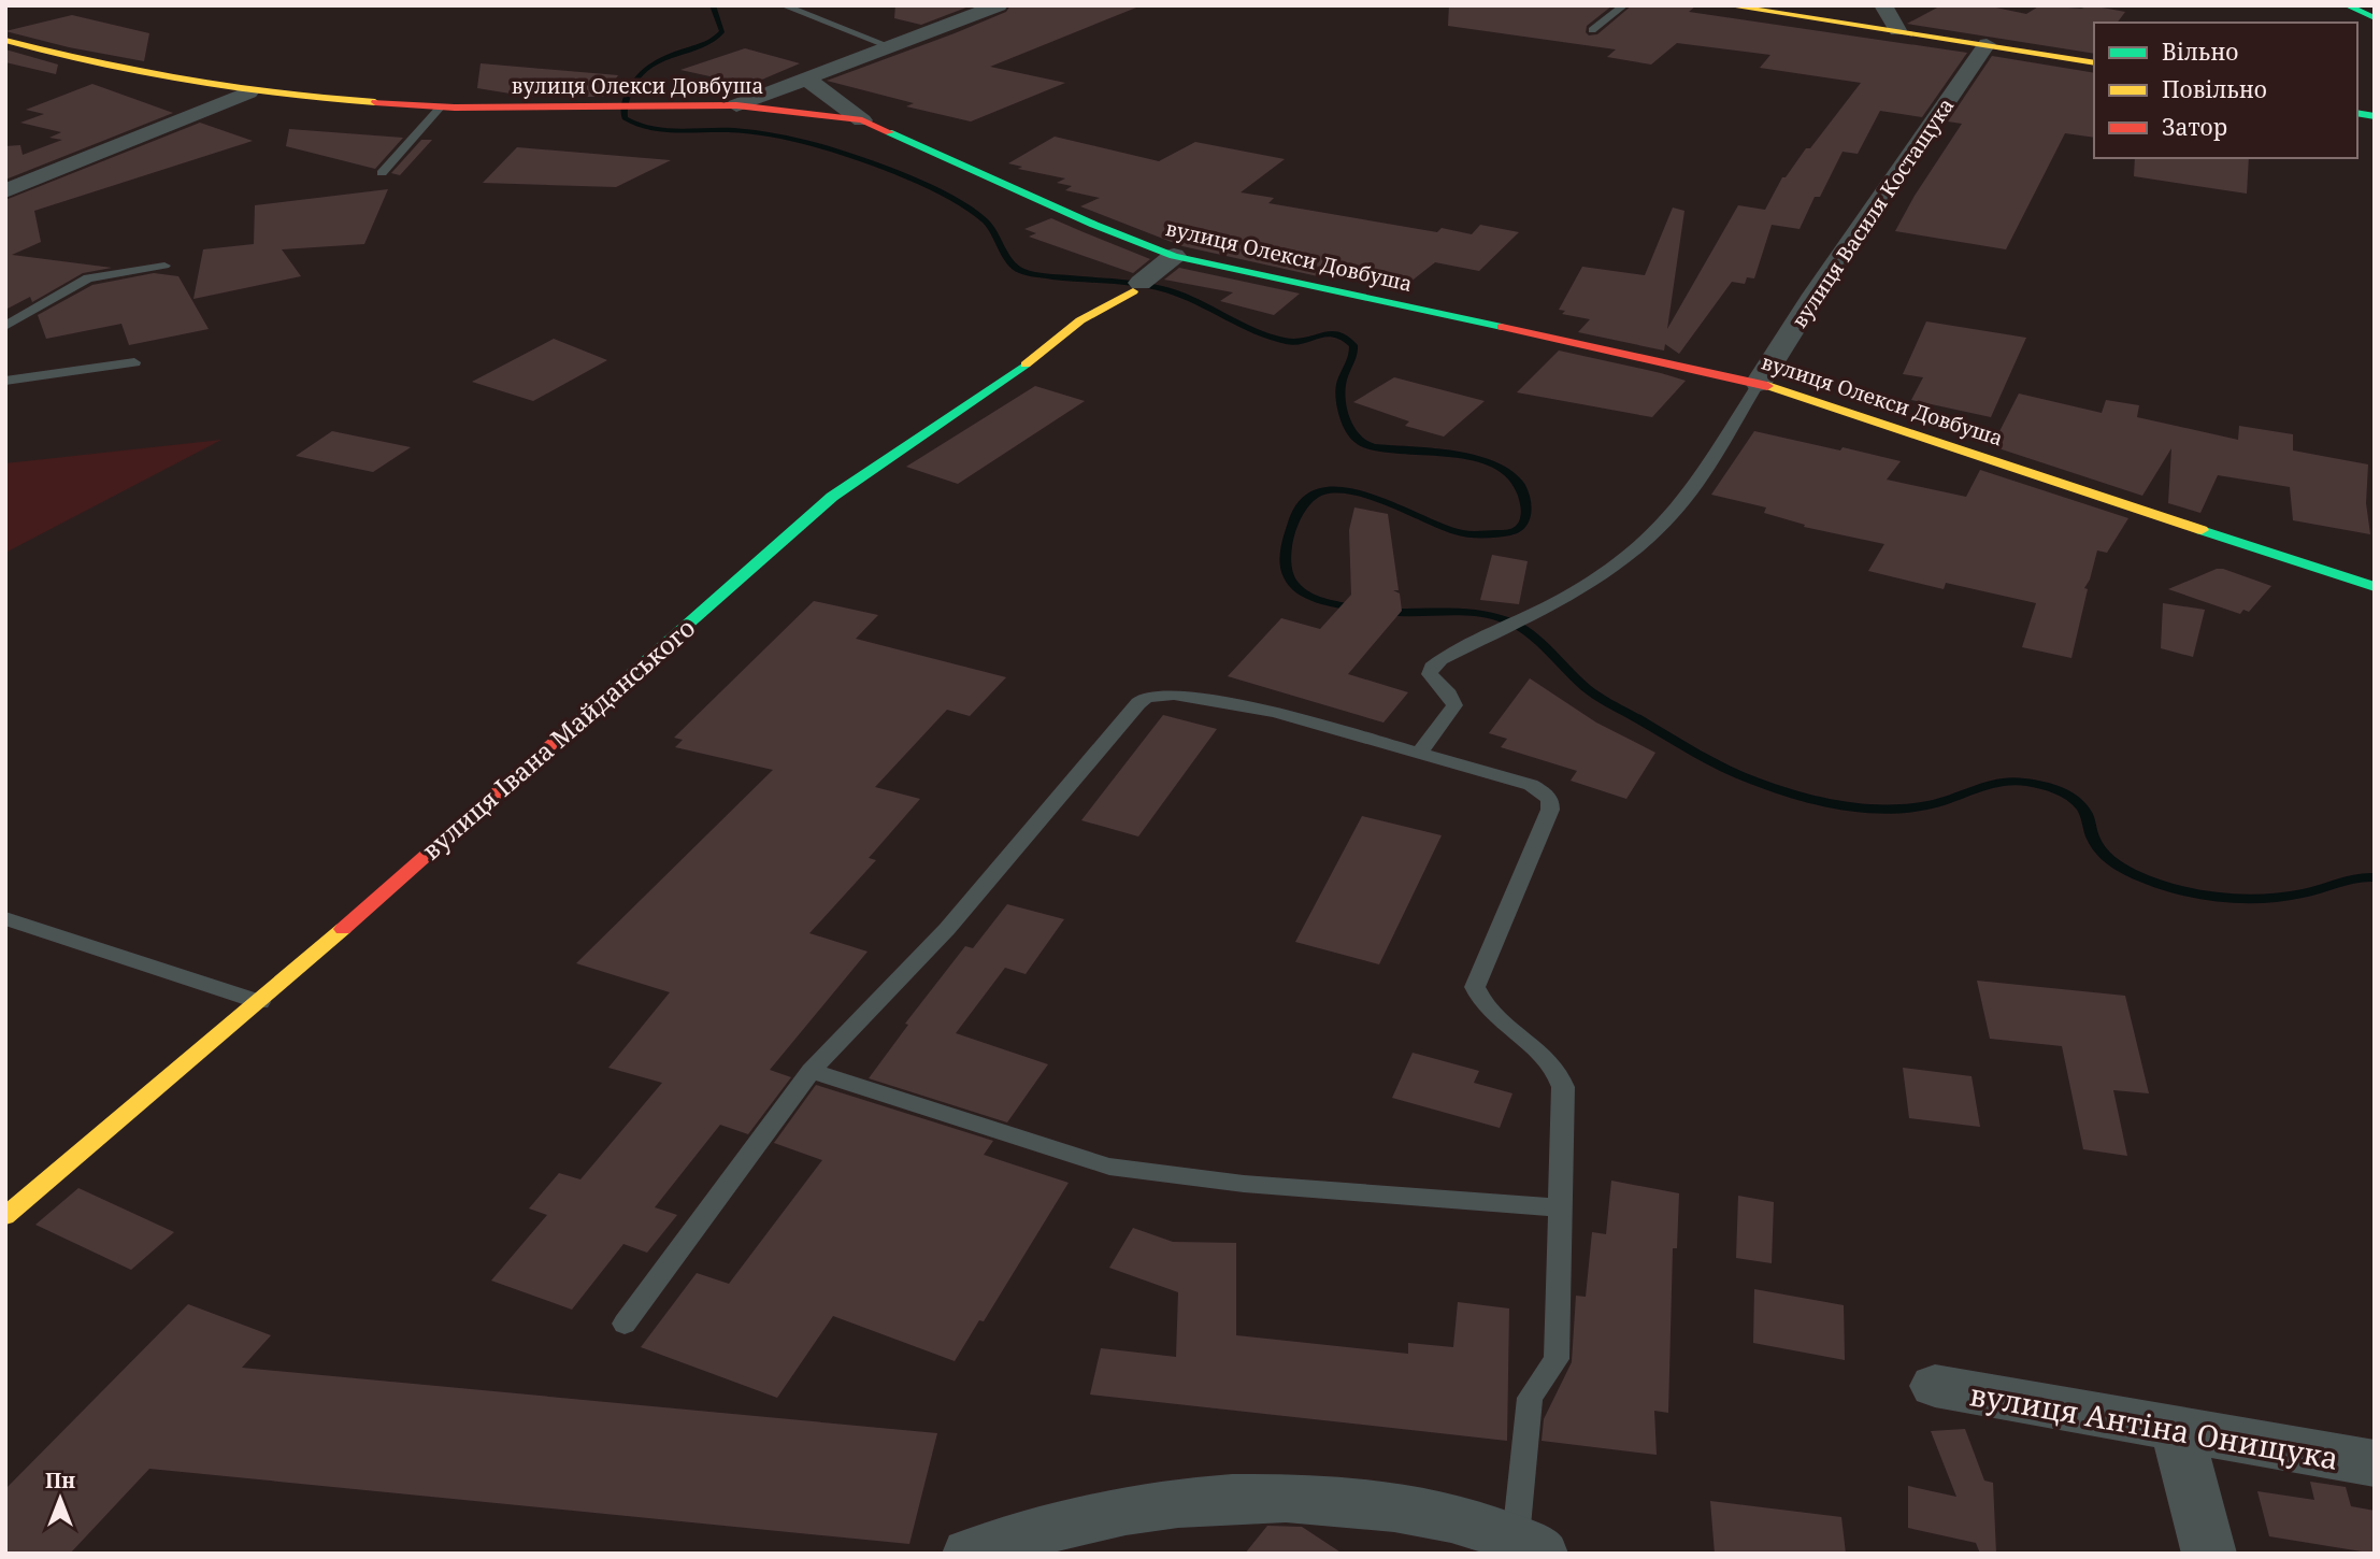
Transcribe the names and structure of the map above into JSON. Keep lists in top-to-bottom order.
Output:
{
  "streets": {
    "street": [
      "вулиця Олекси Довбуша",
      "вулиця Василя Костащука",
      "вулиця Івана Майданського",
      "вулиця Антіна Онищука"
    ]
  },
  "crossings": [
    ["вулиця Олекси Довбуша", "вулиця Василя Костащука"],
    ["вулиця Олекси Довбуша", "вулиця Івана Майданського"]
  ],
  "legend": ["Вільно", "Повільно", "Затор"],
  "north": "top"
}
